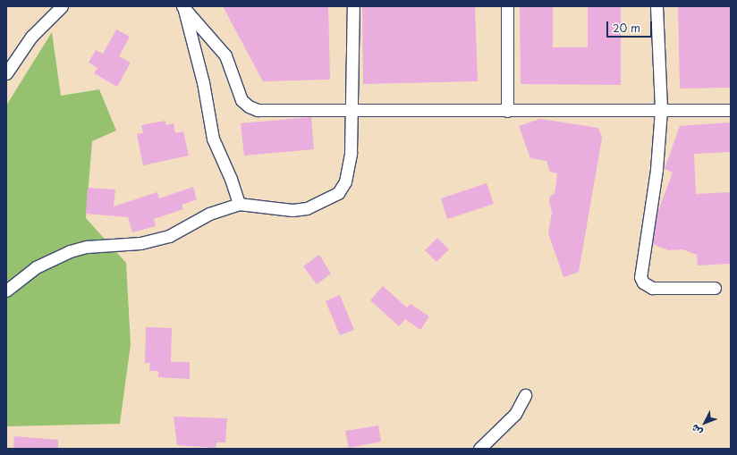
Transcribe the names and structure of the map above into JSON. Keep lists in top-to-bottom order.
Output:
{
  "scale_bar": "20 m",
  "north": "bottom left"
}
